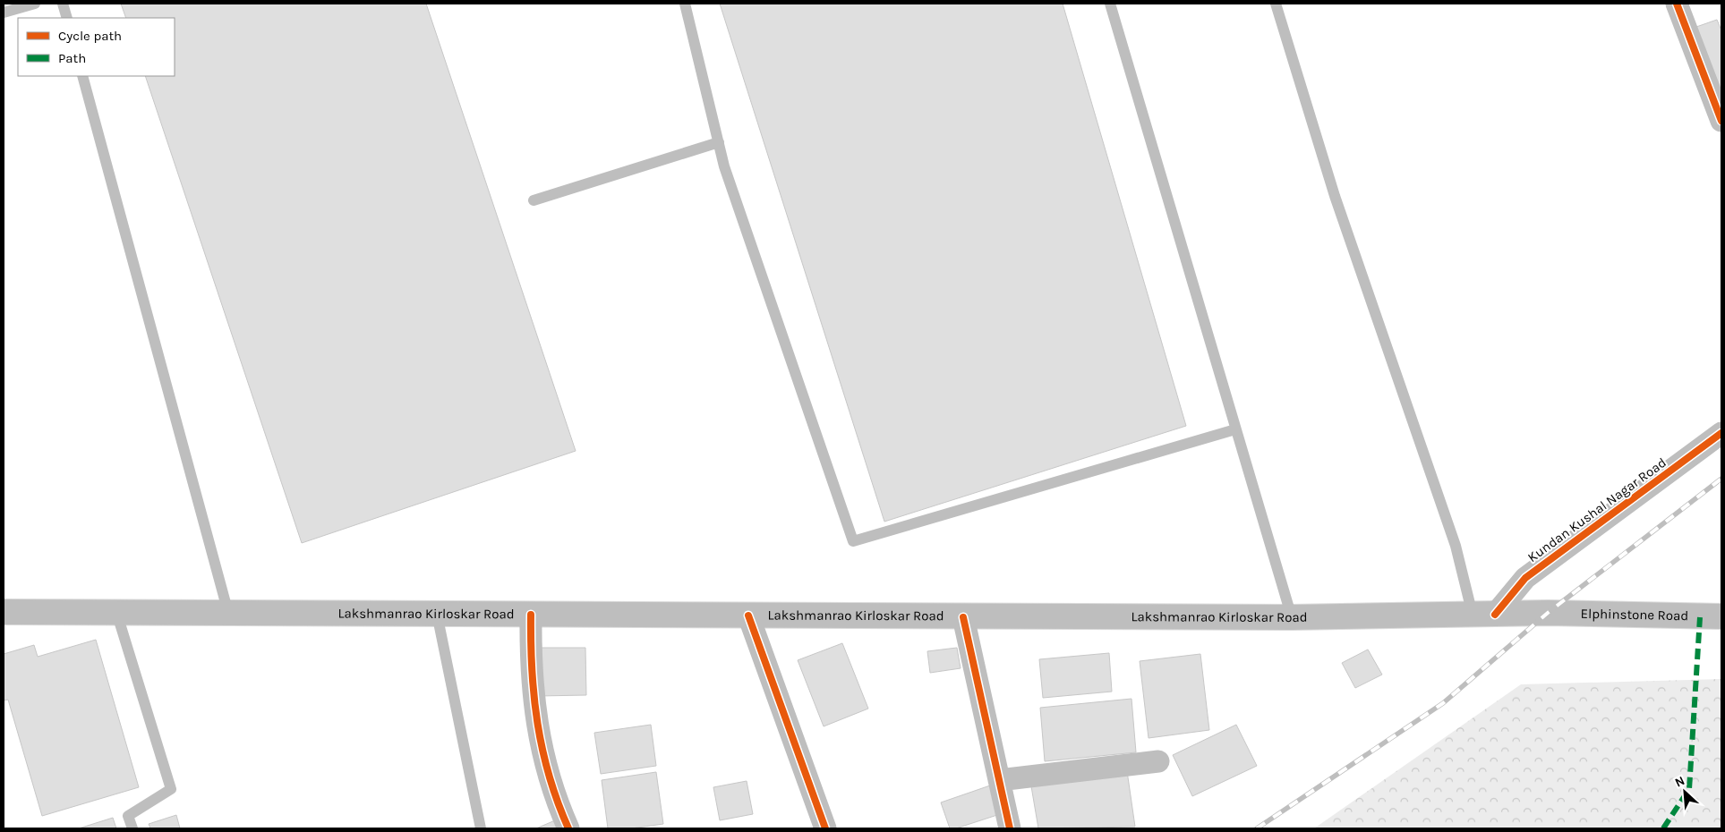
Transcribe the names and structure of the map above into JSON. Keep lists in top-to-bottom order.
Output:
{
  "streets": {
    "main road": ["Lakshmanrao Kirloskar Road", "Elphinstone Road"],
    "street": ["Kundan Kushal Nagar Road"]
  },
  "crossings": [
    ["Kundan Kushal Nagar Road", "Lakshmanrao Kirloskar Road"],
    ["Lakshmanrao Kirloskar Road", "Elphinstone Road"]
  ],
  "legend": ["Cycle path", "Path"],
  "north": "top left"
}
